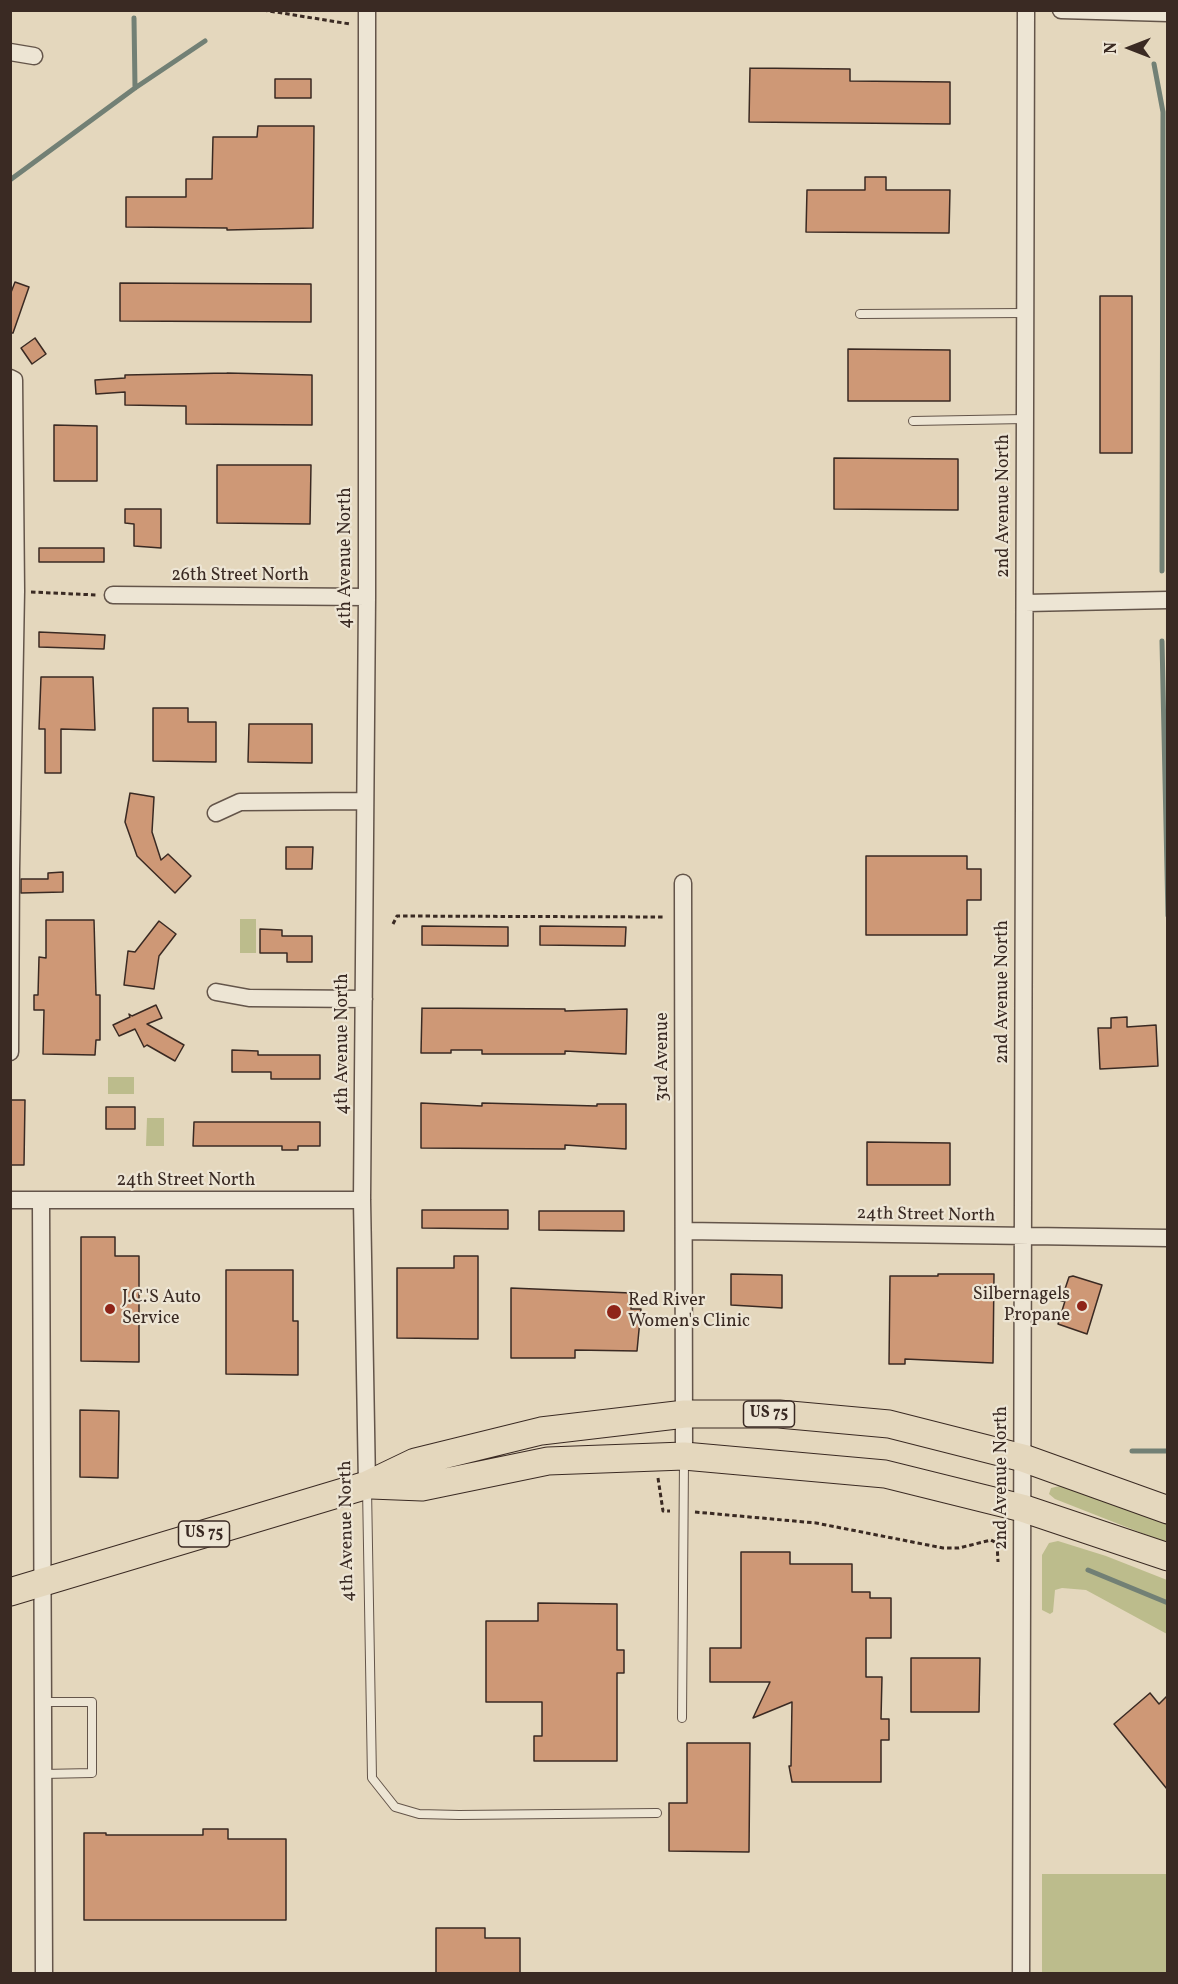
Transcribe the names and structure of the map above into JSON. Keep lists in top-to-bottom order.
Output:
{
  "streets": {
    "main road": ["US 75"],
    "street": [
      "2nd Avenue North",
      "4th Avenue North",
      "26th Street North",
      "3rd Avenue",
      "24th Street North"
    ]
  },
  "crossings": [
    ["2nd Avenue North", "24th Street North"],
    ["2nd Avenue North", "US 75"],
    ["4th Avenue North", "26th Street North"],
    ["4th Avenue North", "24th Street North"],
    ["4th Avenue North", "US 75"],
    ["3rd Avenue", "24th Street North"],
    ["3rd Avenue", "US 75"]
  ],
  "places": ["Silbernagels Propane", "J.C.'S Auto Service", "Red River Women's Clinic"],
  "north": "left"
}
